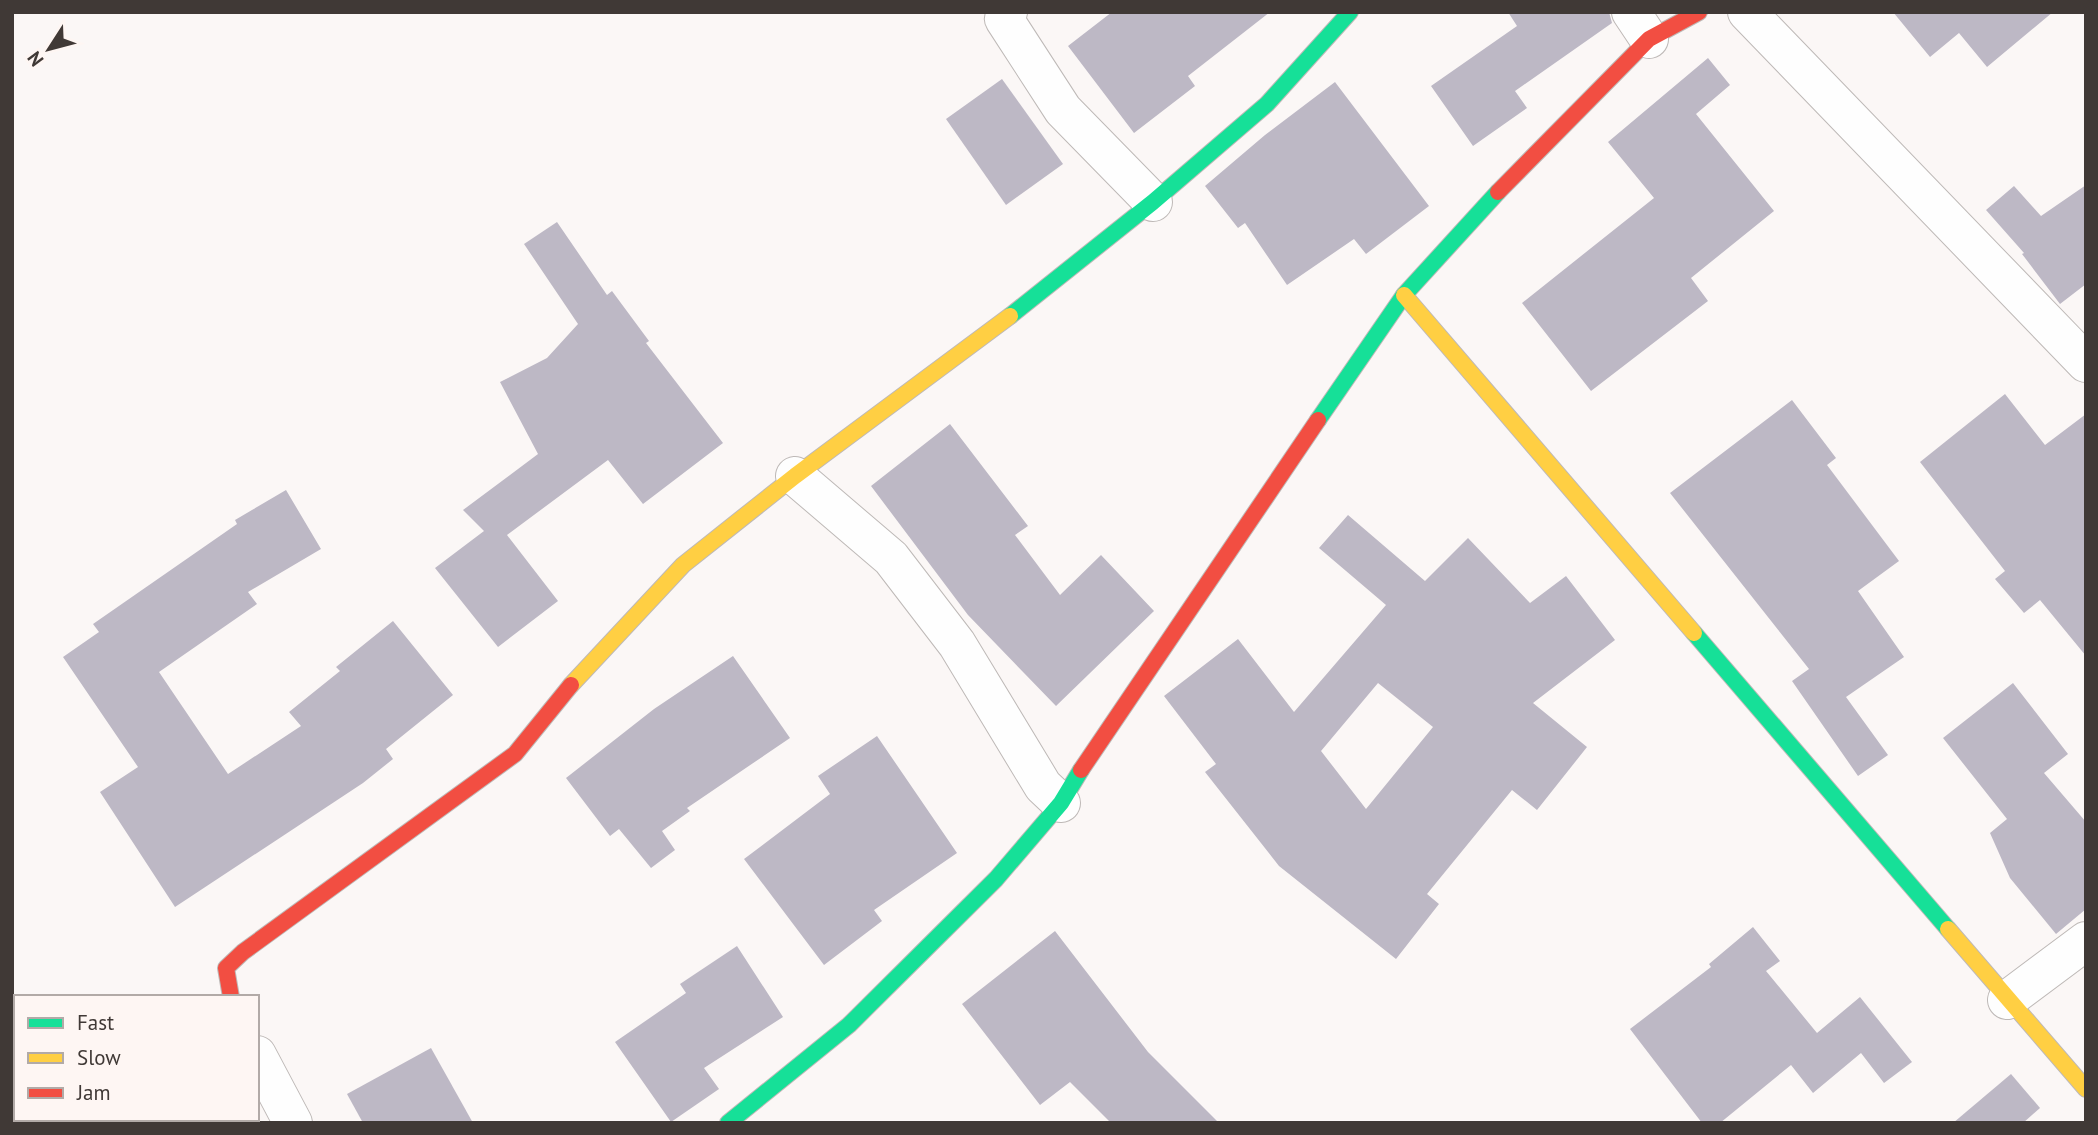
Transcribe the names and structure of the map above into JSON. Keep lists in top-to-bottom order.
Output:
{
  "legend": ["Fast", "Slow", "Jam"],
  "north": "bottom left"
}
